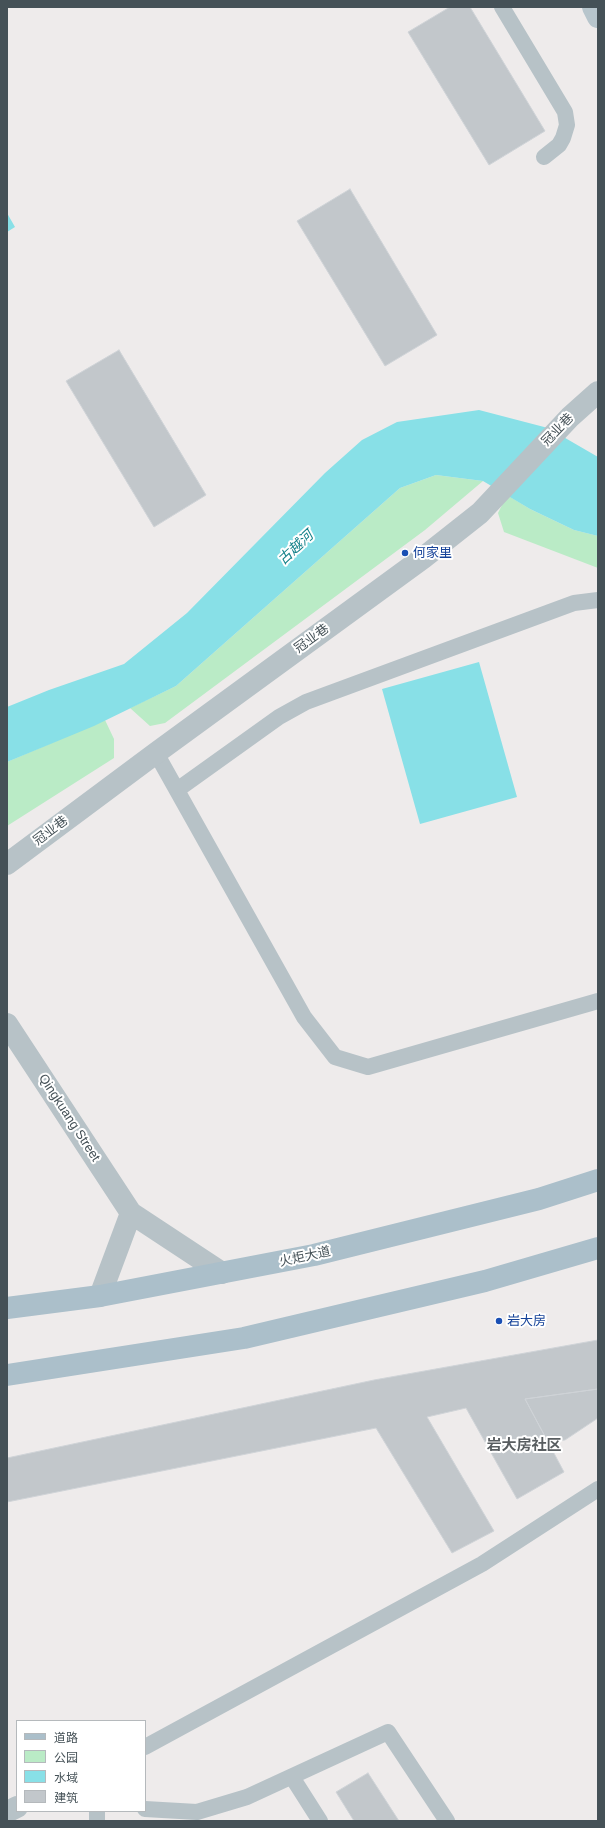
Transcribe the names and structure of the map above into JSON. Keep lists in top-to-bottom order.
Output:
{
  "streets": {
    "main road": ["火炬大道"],
    "street": ["冠业巷", "Qingkuang Street"]
  },
  "crossings": [
    ["Qingkuang Street", "火炬大道"]
  ],
  "districts": ["岩大房社区"],
  "water": ["古越河"],
  "places": ["何家里", "岩大房"],
  "legend": [
    "道路",
    "公园",
    "水域",
    "建筑"
  ]
}
